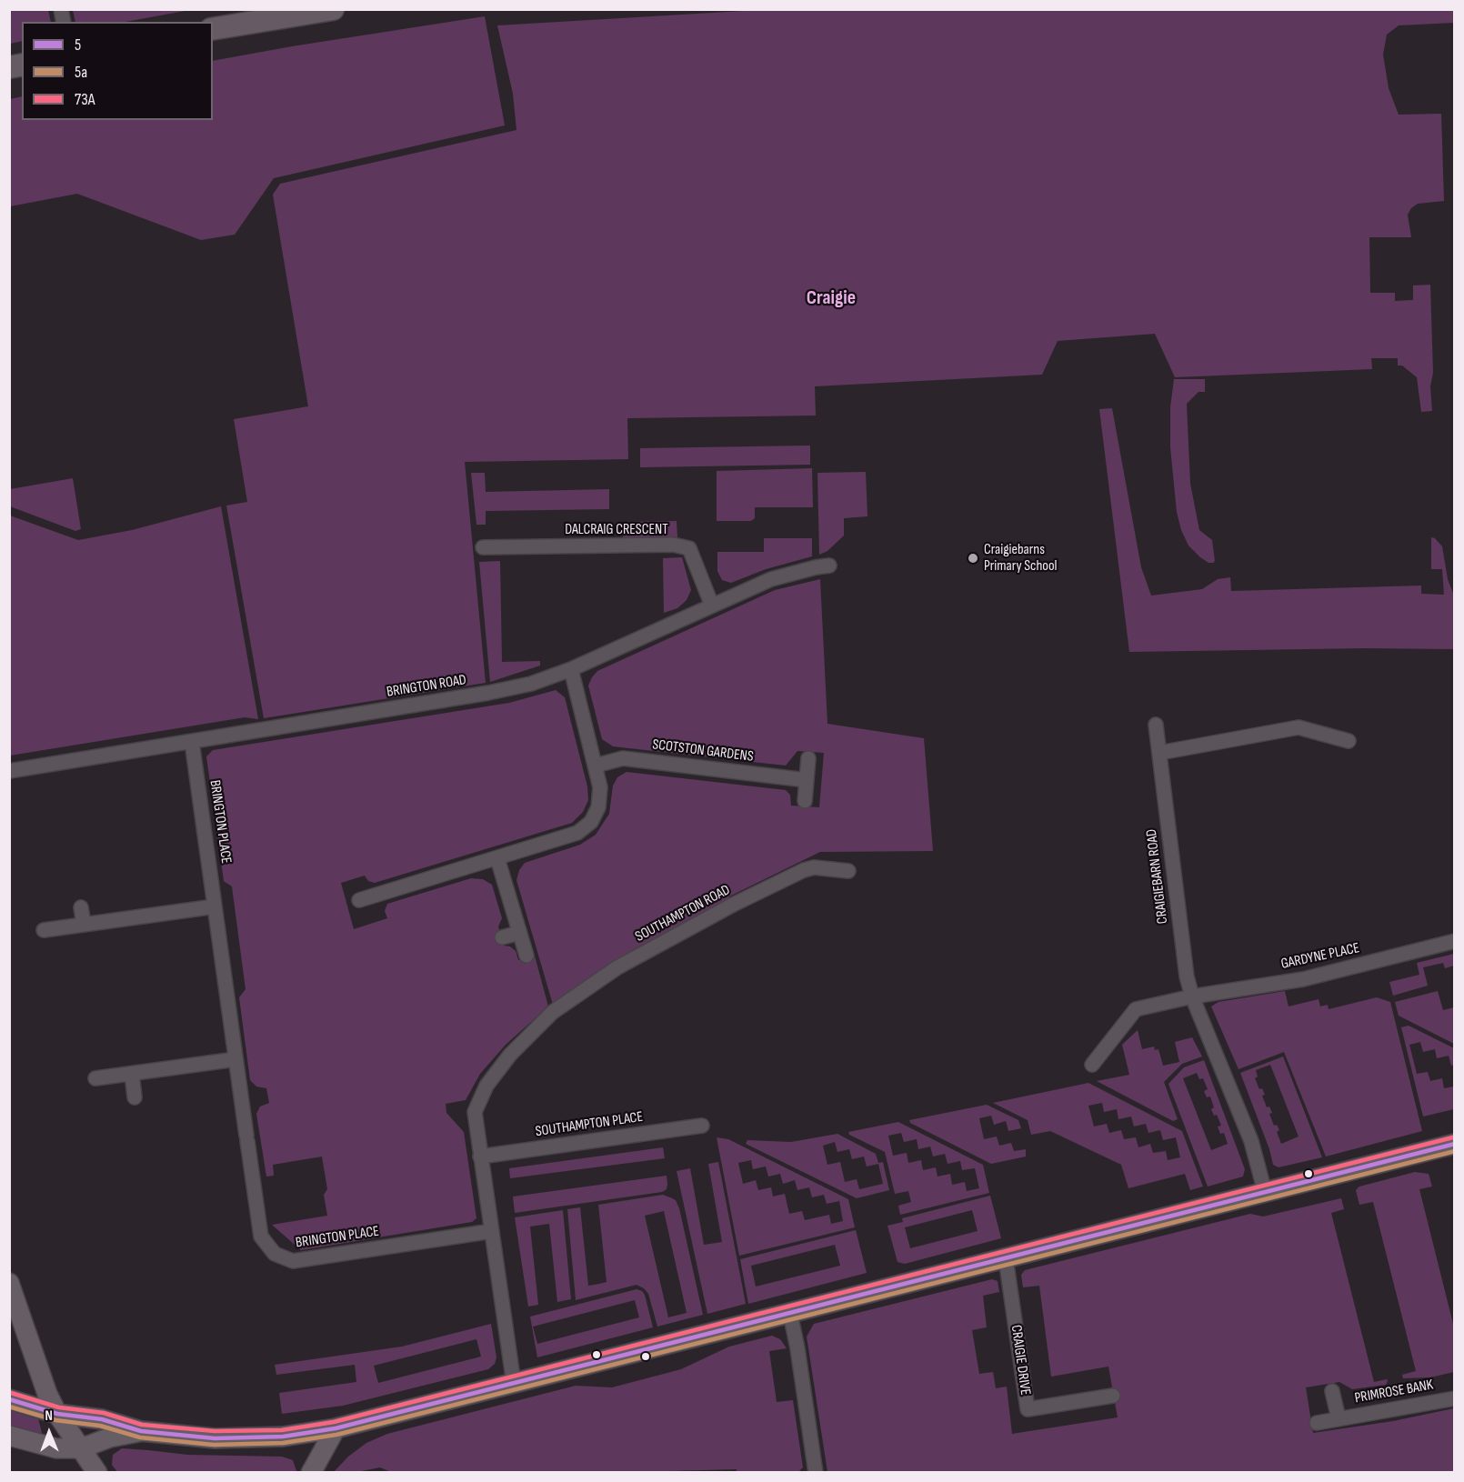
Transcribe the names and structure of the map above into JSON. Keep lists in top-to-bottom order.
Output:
{
  "streets": {
    "street": [
      "DALCRAIG CRESCENT",
      "BRINGTON ROAD",
      "SCOTSTON GARDENS",
      "BRINGTON PLACE",
      "CRAIGIEBARN ROAD",
      "SOUTHAMPTON ROAD",
      "GARDYNE PLACE",
      "SOUTHAMPTON PLACE",
      "CRAIGIE DRIVE",
      "PRIMROSE BANK"
    ]
  },
  "crossings": [
    ["DALCRAIG CRESCENT", "BRINGTON ROAD"],
    ["BRINGTON ROAD", "BRINGTON PLACE"],
    ["BRINGTON PLACE", "SOUTHAMPTON ROAD"],
    ["CRAIGIEBARN ROAD", "GARDYNE PLACE"],
    ["SOUTHAMPTON ROAD", "SOUTHAMPTON PLACE"]
  ],
  "districts": ["Craigie"],
  "places": ["Craigiebarns Primary School"],
  "lines": ["transit line 73A", "transit line 5", "transit line 5a"],
  "legend": ["5", "5a", "73A"],
  "north": "top"
}
